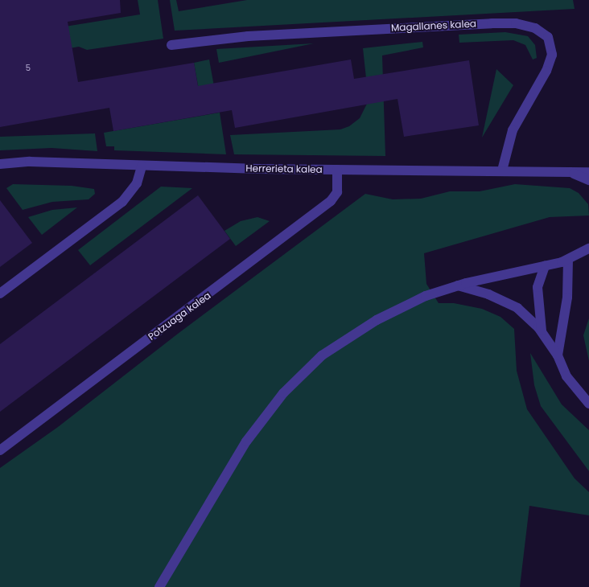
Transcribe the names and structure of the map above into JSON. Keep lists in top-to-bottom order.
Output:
{
  "streets": {
    "street": ["Magallanes kalea", "Herrerieta kalea", "Potzuaga kalea"]
  },
  "crossings": [
    ["Magallanes kalea", "Herrerieta kalea"],
    ["Herrerieta kalea", "Potzuaga kalea"]
  ],
  "house_numbers": ["5"]
}
